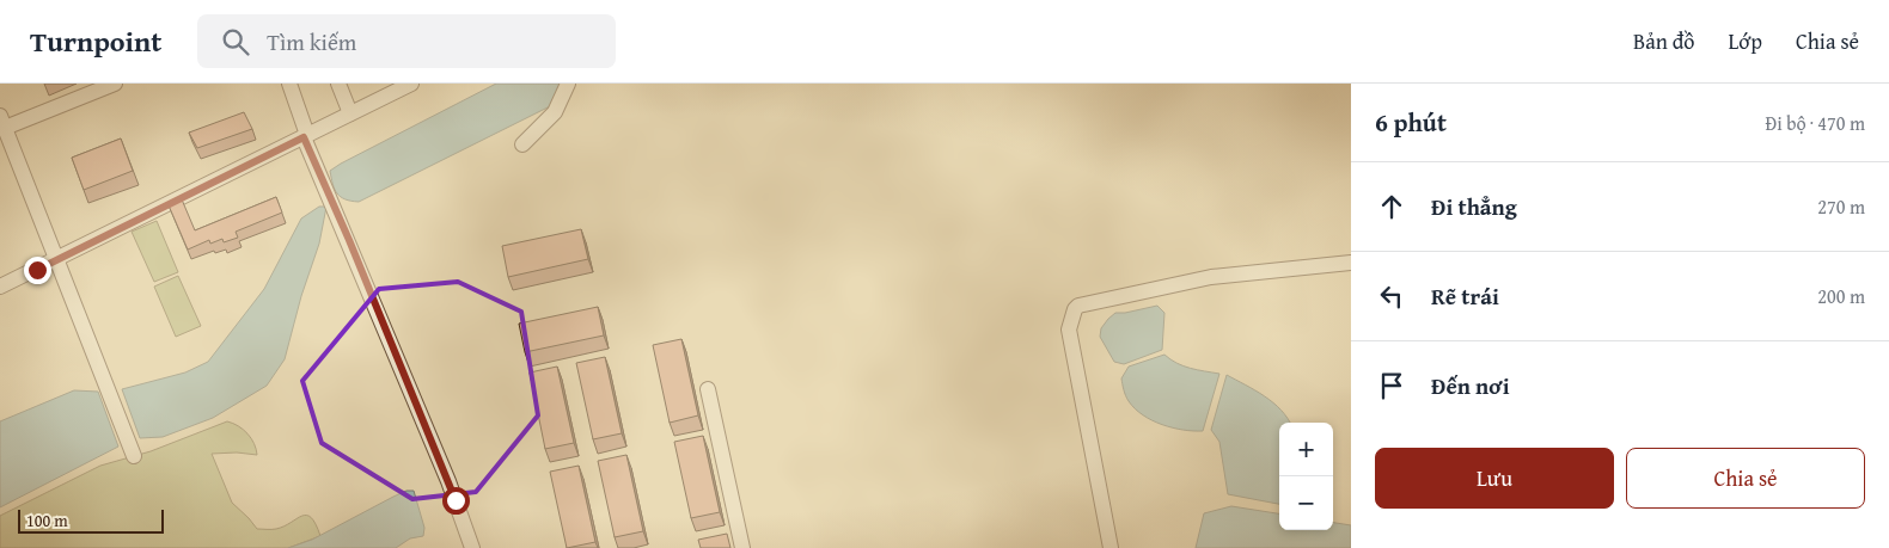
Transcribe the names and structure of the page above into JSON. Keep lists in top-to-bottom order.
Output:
{
  "scale_bar": "100 m",
  "page": {
    "header": "Turnpoint",
    "search": "Tìm kiếm",
    "nav": ["Bản đồ", "Lớp", "Chia sẻ"],
    "heading": ["6 phút", "Đi bộ · 470 m"],
    "list": [
      ["Đi thẳng", "270 m"],
      ["Rẽ trái", "200 m"],
      "Đến nơi"
    ],
    "map_buttons": ["+", "−"],
    "buttons": ["Lưu", "Chia sẻ"],
    "scale": "100 m"
  }
}
